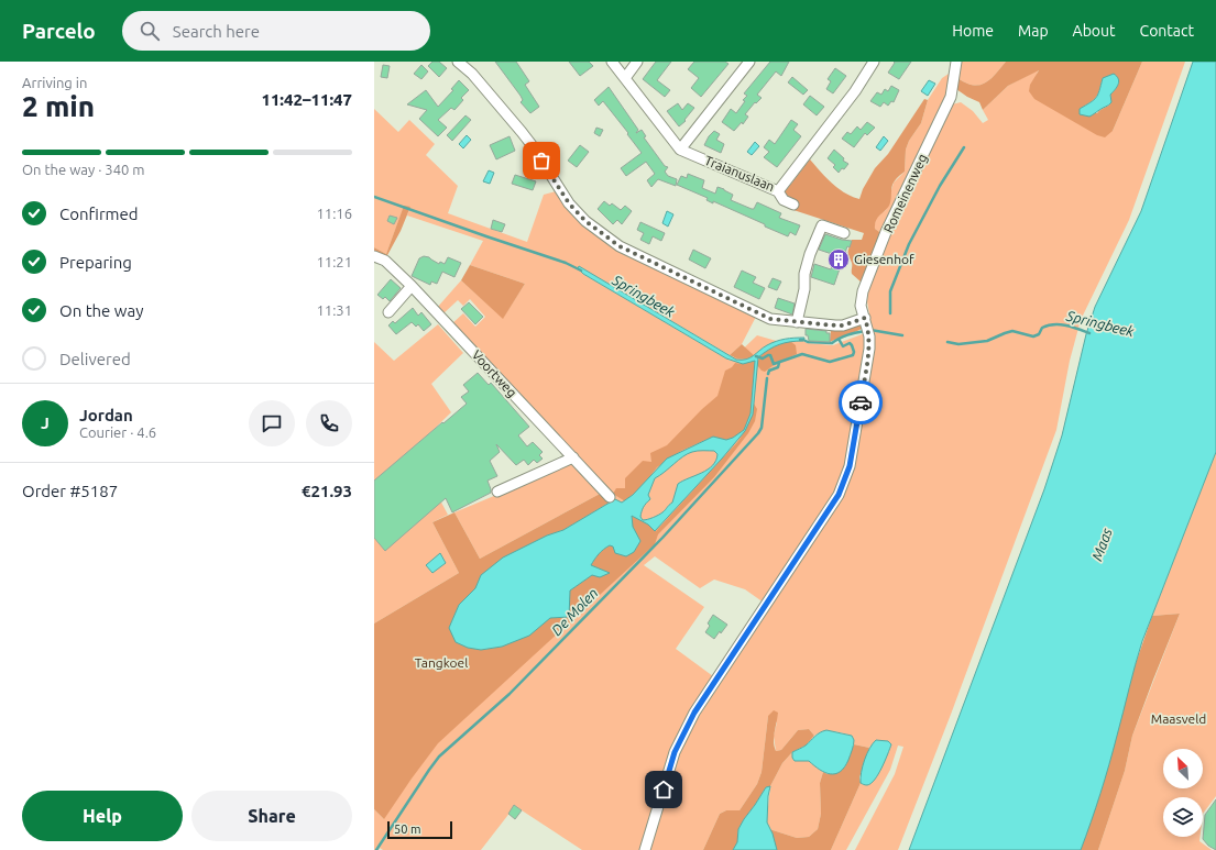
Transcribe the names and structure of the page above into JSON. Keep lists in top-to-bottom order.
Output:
{
  "streets": {
    "street": ["Traianuslaan", "Romeinenweg", "Voortweg"]
  },
  "water": ["Springbeek", "Maas", "De Molen"],
  "parks": ["Tangkoel", "Maasveld"],
  "places": {
    "building": ["Giesenhof"]
  },
  "scale_bar": "50 m",
  "north": "top left",
  "page": {
    "header": "Parcelo",
    "search": "Search here",
    "nav": [
      "Home",
      "Map",
      "About",
      "Contact"
    ],
    "heading": ["2 min", "Arriving in", "11:42–11:47"],
    "panel": [
      "Jordan",
      "Courier · 4.6",
      "Order #5187",
      "€21.93"
    ],
    "bar": "On the way · 340 m",
    "list": [
      ["Confirmed", "11:16"],
      ["Preparing", "11:21"],
      ["On the way", "11:31"],
      "Delivered"
    ],
    "round": "J",
    "buttons": ["Help", "Share"],
    "scale": "50 m"
  }
}
